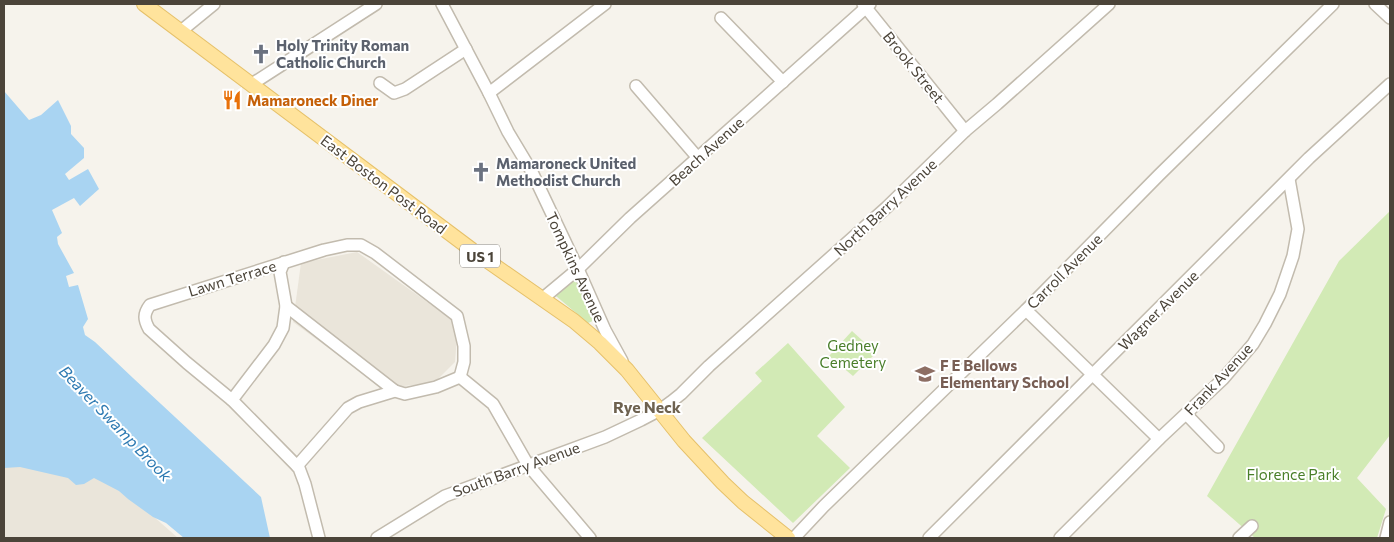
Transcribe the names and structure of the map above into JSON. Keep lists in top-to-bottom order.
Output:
{
  "streets": {
    "main road": ["East Boston Post Road", "US 1"],
    "street": [
      "Brook Street",
      "Beach Avenue",
      "North Barry Avenue",
      "Tompkins Avenue",
      "Carroll Avenue",
      "Lawn Terrace",
      "Wagner Avenue",
      "Frank Avenue",
      "South Barry Avenue"
    ]
  },
  "crossings": [
    ["Brook Street", "Beach Avenue"],
    ["Brook Street", "North Barry Avenue"],
    ["Beach Avenue", "East Boston Post Road"],
    ["Beach Avenue", "Tompkins Avenue"],
    ["East Boston Post Road", "North Barry Avenue"],
    ["East Boston Post Road", "Tompkins Avenue"],
    ["East Boston Post Road", "South Barry Avenue"],
    ["North Barry Avenue", "South Barry Avenue"],
    ["Wagner Avenue", "Frank Avenue"]
  ],
  "districts": ["Rye Neck"],
  "water": ["Beaver Swamp Brook"],
  "parks": ["Gedney Cemetery", "Florence Park"],
  "places": {
    "church": ["Holy Trinity Roman Catholic Church", "Mamaroneck United Methodist Church"],
    "restaurant": ["Mamaroneck Diner"],
    "school or university": ["F E Bellows Elementary School"]
  }
}
